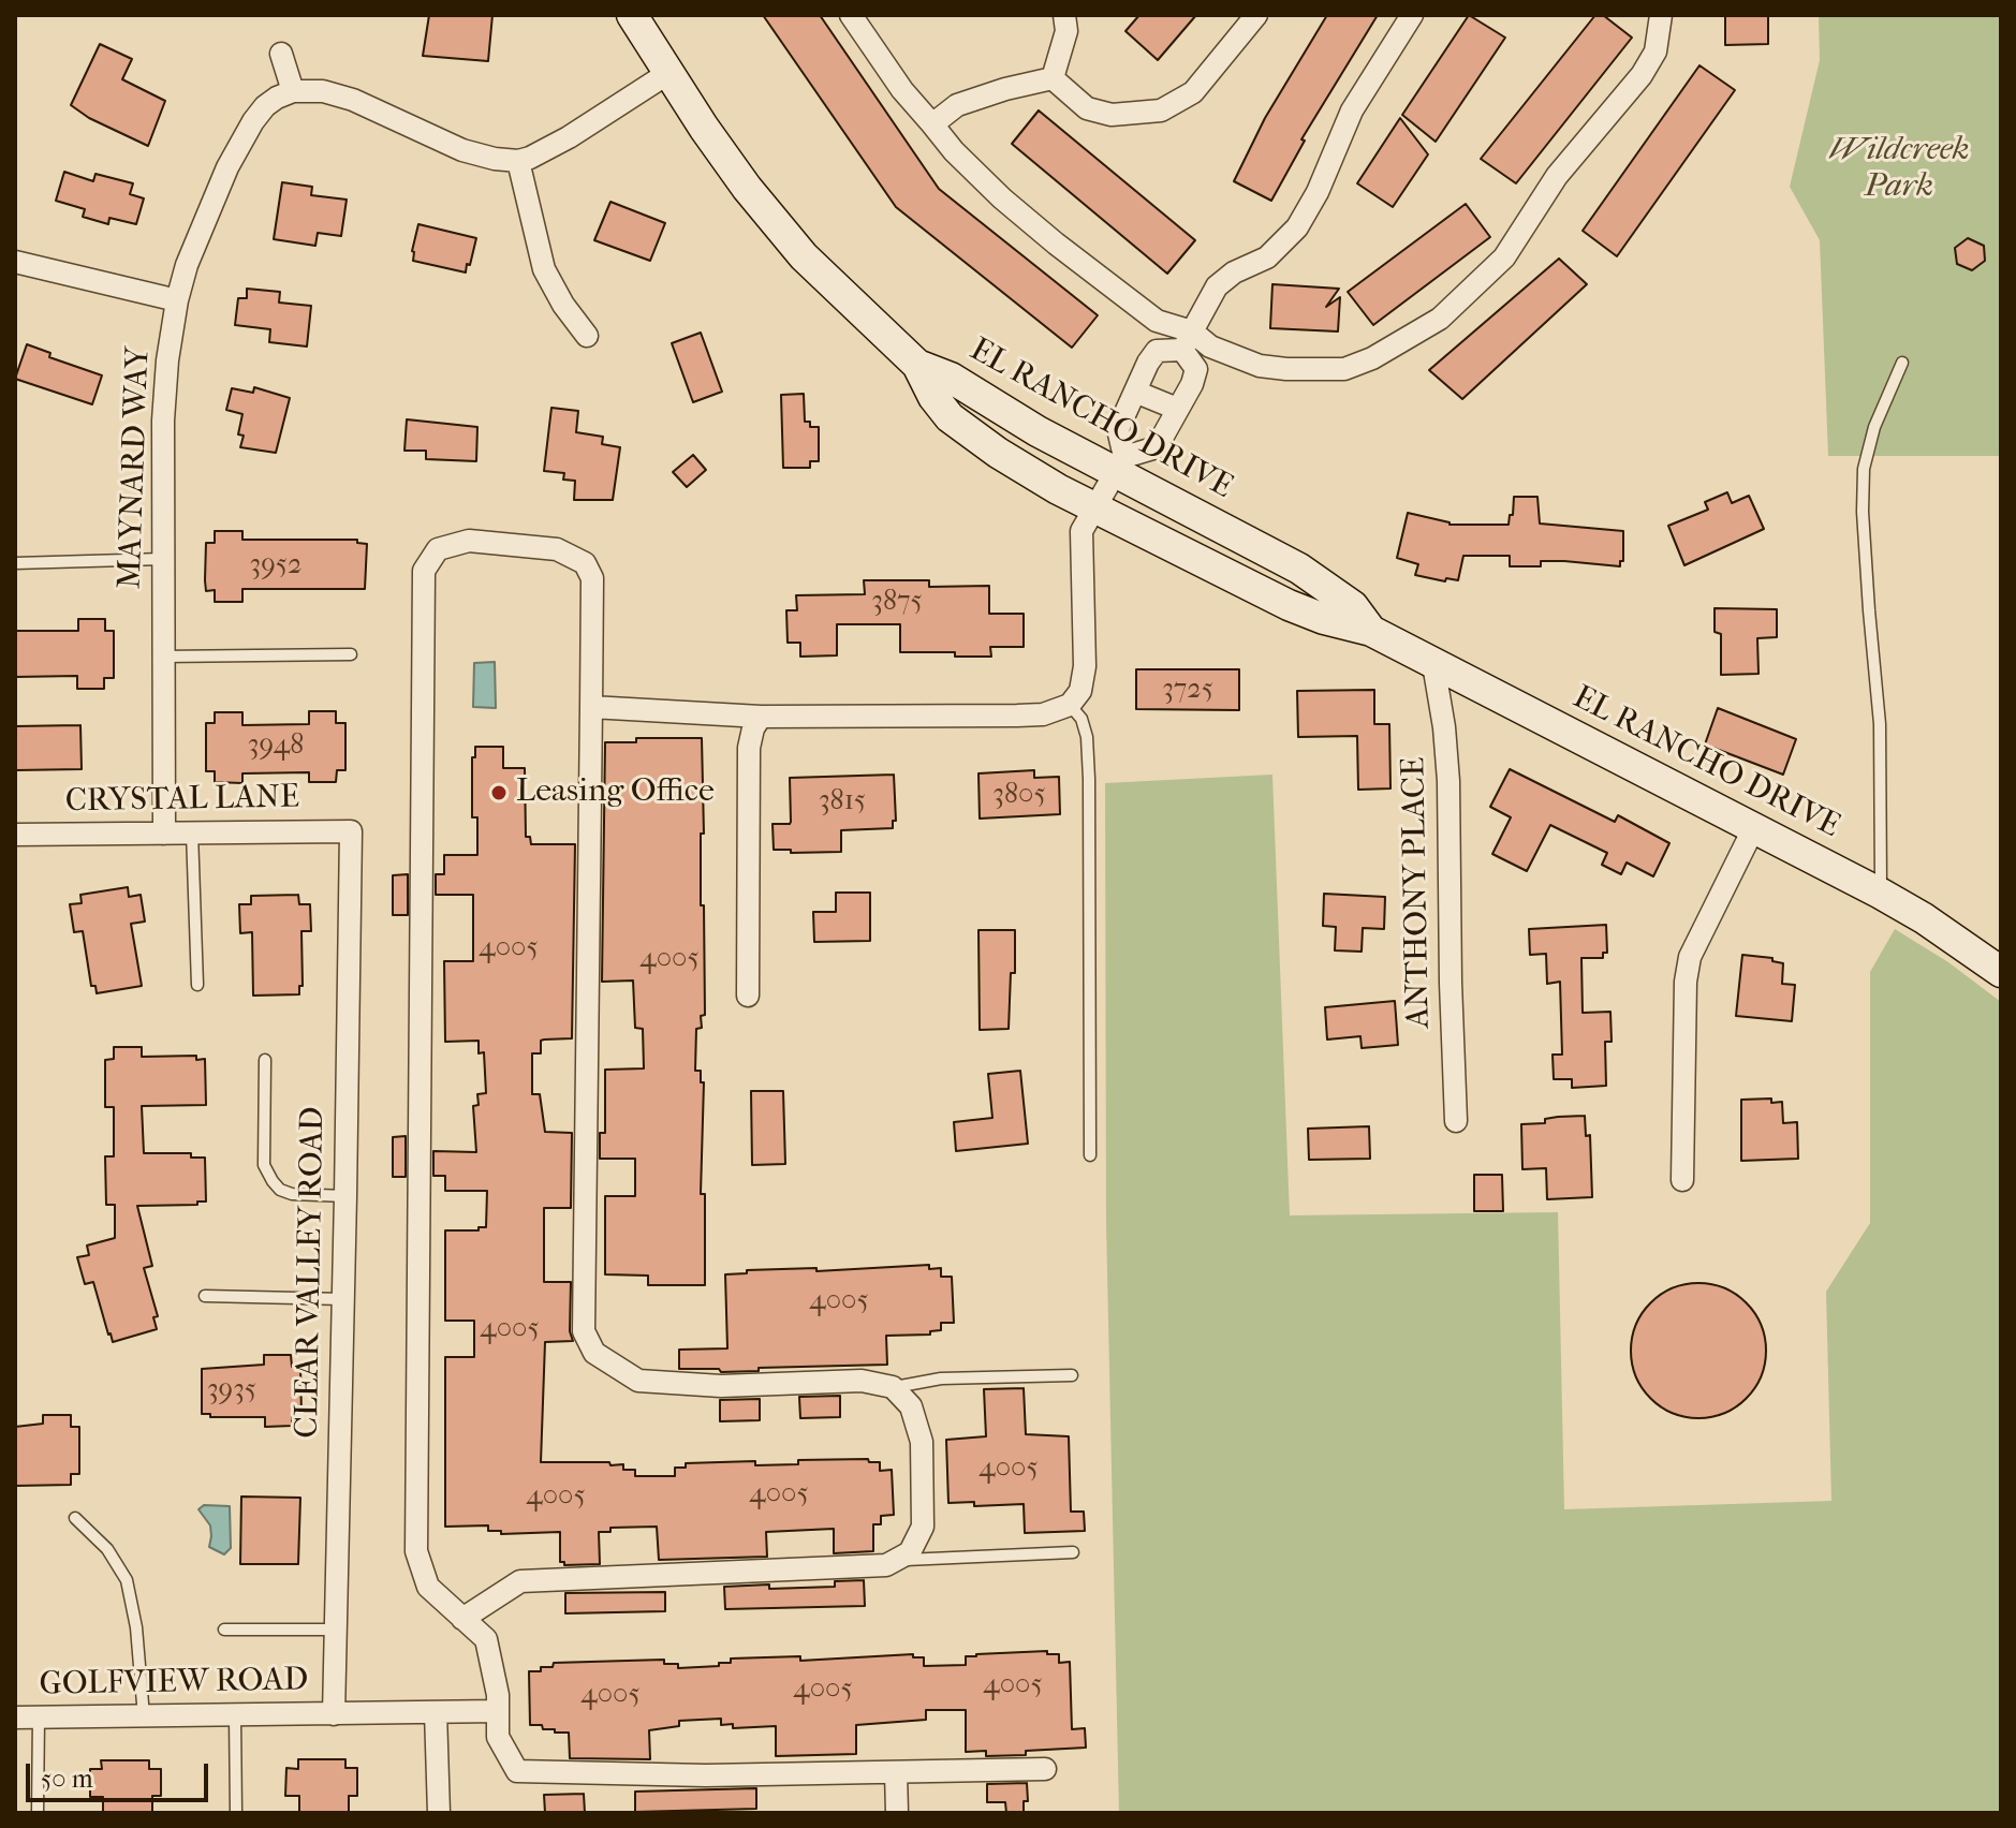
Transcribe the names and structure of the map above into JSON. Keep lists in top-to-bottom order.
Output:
{
  "streets": {
    "main road": ["EL RANCHO DRIVE"],
    "street": [
      "MAYNARD WAY",
      "CRYSTAL LANE",
      "ANTHONY PLACE",
      "CLEAR VALLEY ROAD",
      "GOLFVIEW ROAD"
    ]
  },
  "crossings": [
    ["EL RANCHO DRIVE", "ANTHONY PLACE"],
    ["MAYNARD WAY", "CRYSTAL LANE"],
    ["CRYSTAL LANE", "CLEAR VALLEY ROAD"],
    ["CLEAR VALLEY ROAD", "GOLFVIEW ROAD"]
  ],
  "parks": ["Wildcreek Park"],
  "places": ["Leasing Office"],
  "house_numbers": [
    "3952",
    "3875",
    "3725",
    "3948",
    "3805",
    "3815",
    "4005",
    "4005",
    "4005",
    "4005",
    "3935",
    "4005",
    "4005",
    "4005",
    "4005",
    "4005",
    "4005"
  ],
  "scale_bar": "50 m"
}
